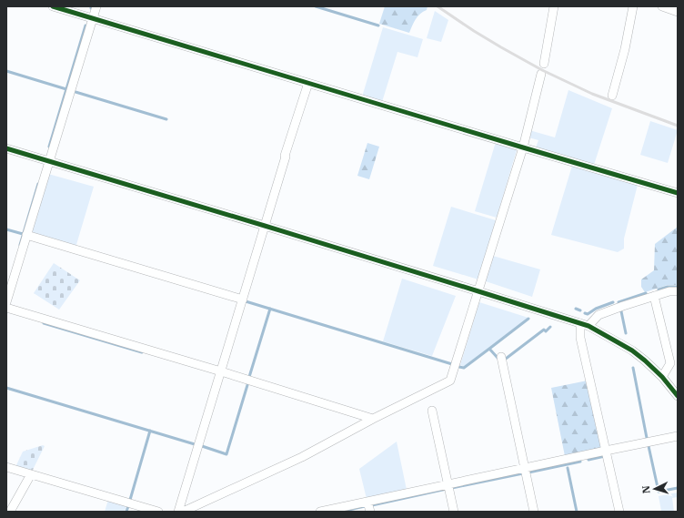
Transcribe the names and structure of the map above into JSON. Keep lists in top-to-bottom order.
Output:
{
  "north": "left"
}
